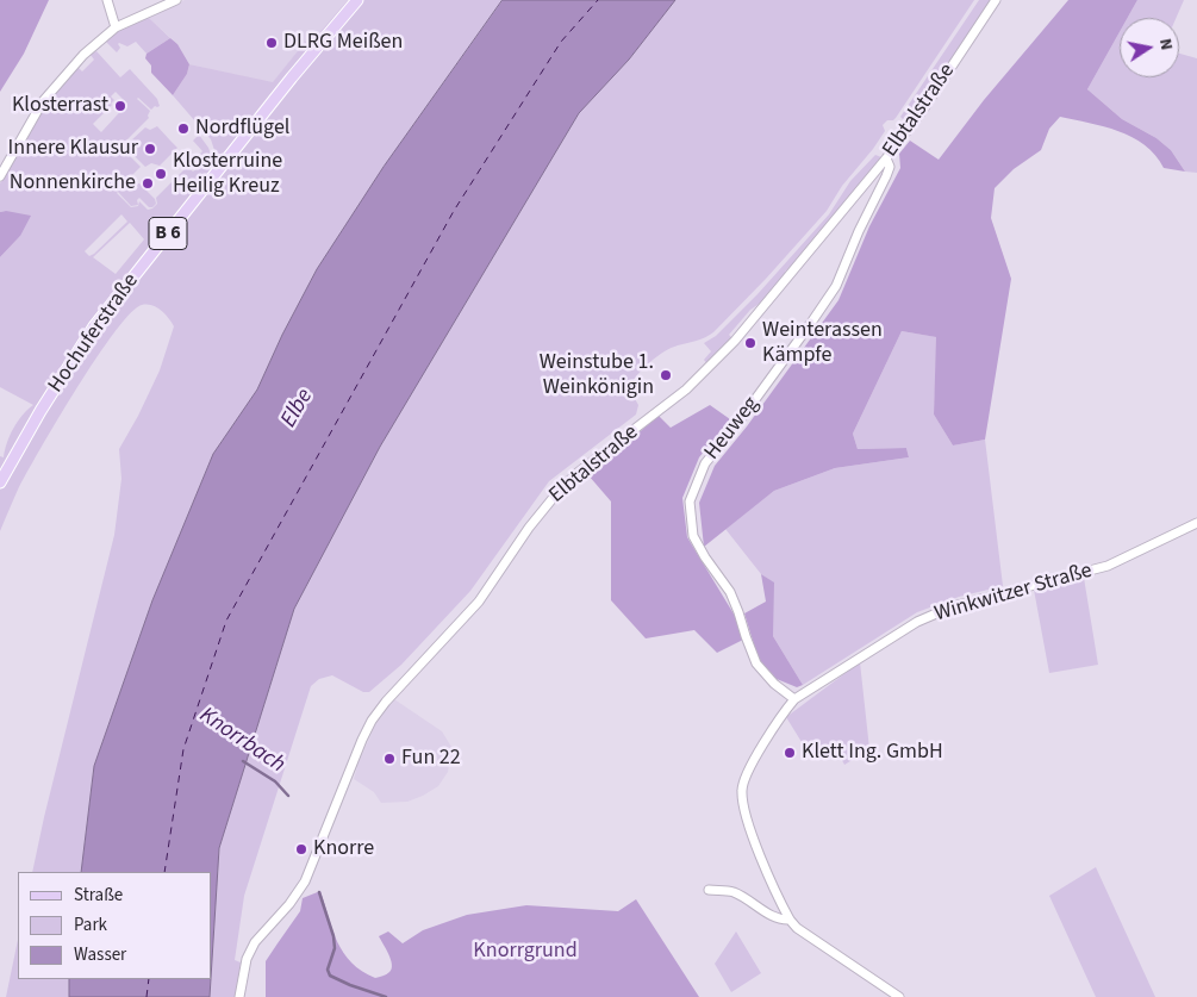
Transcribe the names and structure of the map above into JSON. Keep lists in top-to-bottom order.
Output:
{
  "streets": {
    "main road": ["B 6", "Hochuferstraße"],
    "street": ["Elbtalstraße", "Heuweg", "Winkwitzer Straße"]
  },
  "crossings": [
    ["Elbtalstraße", "Heuweg"],
    ["Heuweg", "Winkwitzer Straße"]
  ],
  "water": ["Elbe", "Knorrbach"],
  "parks": ["Knorrgrund"],
  "places": [
    "DLRG Meißen",
    "Klosterrast",
    "Nordflügel",
    "Innere Klausur",
    "Klosterruine Heilig Kreuz",
    "Nonnenkirche",
    "Weinterassen Kämpfe",
    "Weinstube 1. Weinkönigin",
    "Klett Ing. GmbH",
    "Fun 22",
    "Knorre"
  ],
  "legend": ["Straße", "Park", "Wasser"],
  "north": "right"
}
